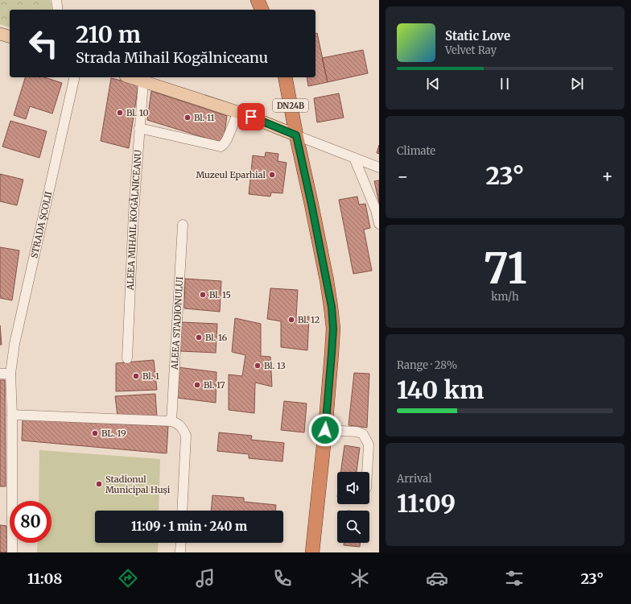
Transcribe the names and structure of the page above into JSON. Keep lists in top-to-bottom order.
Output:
{
  "streets": {
    "highway": ["DN24B"],
    "street": ["ALEEA MIHAIL KOGĂLNICEANU", "STRADA ȘCOLII", "ALEEA STADIONULUI"]
  },
  "places": [
    "Bl. 10",
    "Bl. 11",
    "Muzeul Eparhial",
    "Bl. 15",
    "Bl. 12",
    "Bl. 16",
    "Bl. 13",
    "Bl. 1",
    "Bl. 17",
    "BL. 19",
    "Stadionul Municipal Huși"
  ],
  "page": {
    "turn": ["210 m", "Strada Mihail Kogălniceanu"],
    "song": ["Static Love", "Velvet Ray"],
    "tile": [
      "Climate",
      ["71", "km/h"],
      ["Range · 28%", "140 km"],
      ["Arrival", "11:09"]
    ],
    "heat": ["−", "23°", "+"],
    "limit": "80",
    "trip": "11:09 · 1 min · 240 m",
    "tabs": ["11:08", "23°"]
  }
}
